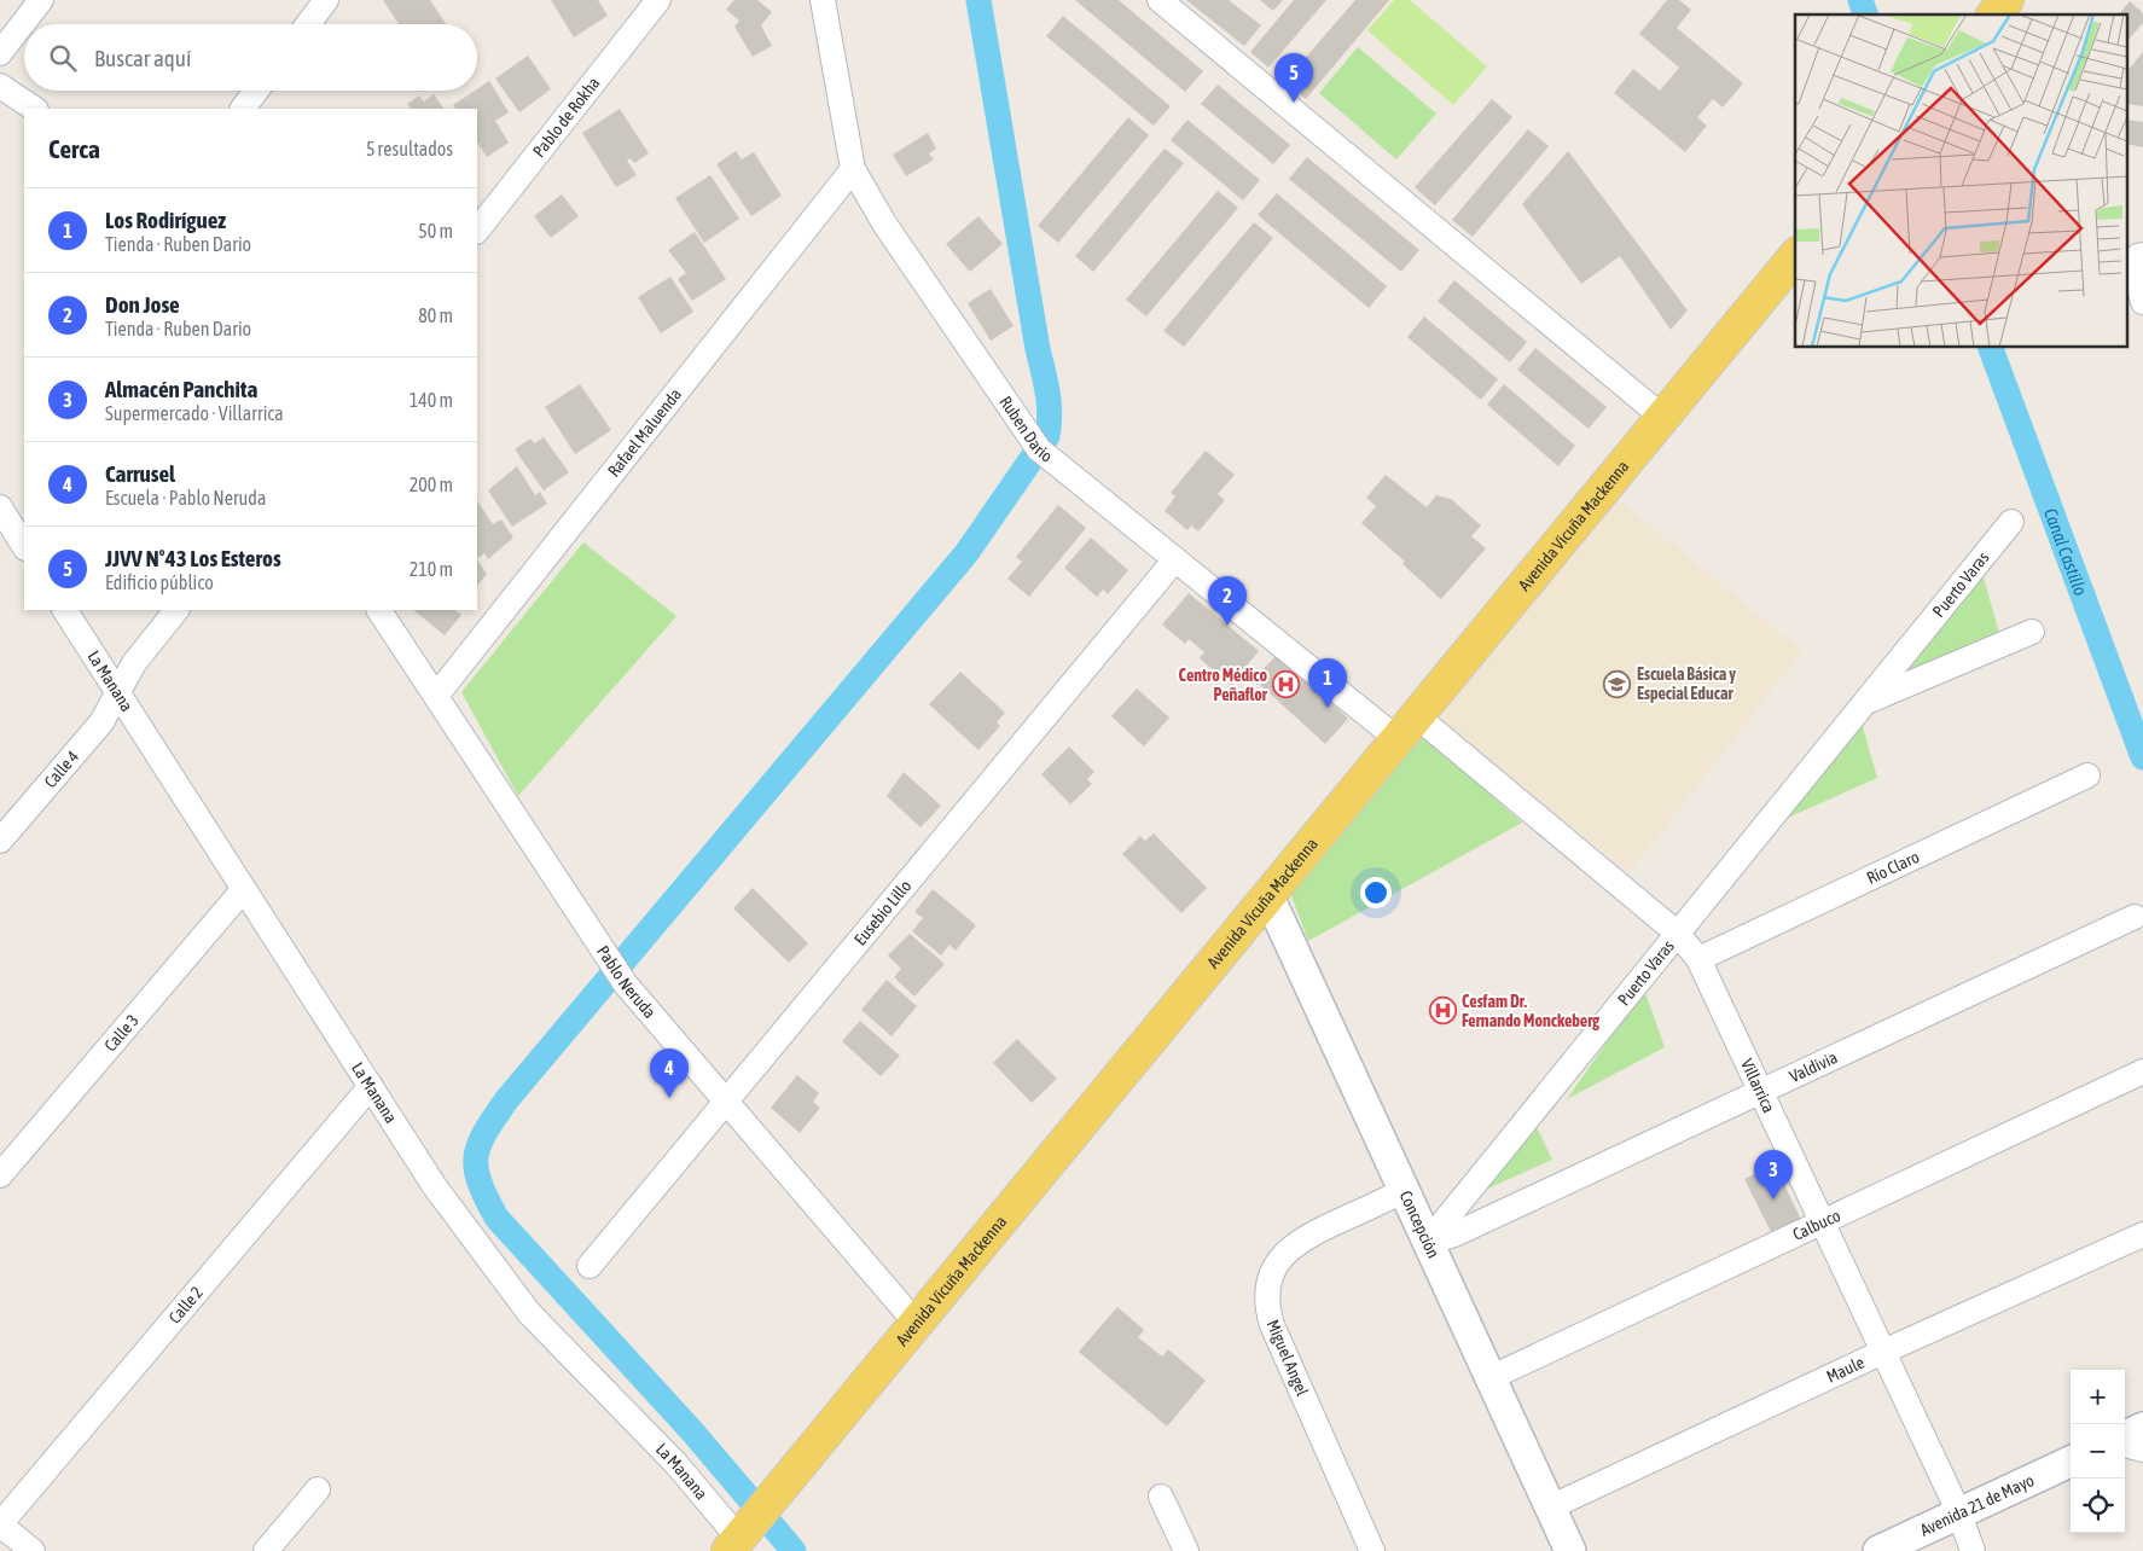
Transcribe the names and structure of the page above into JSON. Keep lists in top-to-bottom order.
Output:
{
  "streets": {
    "main road": ["Avenida Vicuña Mackenna"],
    "street": [
      "Pablo de Rokha",
      "Ruben Dario",
      "Rafael Maluenda",
      "Puerto Varas",
      "La Manana",
      "Calle 4",
      "Río Claro",
      "Eusebio Lillo",
      "Pablo Neruda",
      "Calle 3",
      "Valdivia",
      "Villarrica",
      "Calbuco",
      "Concepción",
      "Calle 2",
      "Miguel Angel",
      "Maule",
      "Avenida 21 de Mayo"
    ]
  },
  "crossings": [
    ["Ruben Dario", "Rafael Maluenda"],
    ["Ruben Dario", "Avenida Vicuña Mackenna"],
    ["Ruben Dario", "Eusebio Lillo"],
    ["Ruben Dario", "Villarrica"],
    ["Rafael Maluenda", "Pablo Neruda"],
    ["Avenida Vicuña Mackenna", "La Manana"],
    ["Avenida Vicuña Mackenna", "Pablo Neruda"],
    ["Avenida Vicuña Mackenna", "Villarrica"],
    ["Avenida Vicuña Mackenna", "Concepción"],
    ["Puerto Varas", "Valdivia"],
    ["Puerto Varas", "Villarrica"],
    ["Puerto Varas", "Concepción"],
    ["La Manana", "Calle 4"],
    ["La Manana", "Calle 3"],
    ["La Manana", "Calle 2"],
    ["Río Claro", "Villarrica"],
    ["Eusebio Lillo", "Pablo Neruda"],
    ["Valdivia", "Villarrica"],
    ["Valdivia", "Concepción"],
    ["Villarrica", "Calbuco"],
    ["Villarrica", "Maule"],
    ["Villarrica", "Avenida 21 de Mayo"],
    ["Calbuco", "Concepción"],
    ["Concepción", "Miguel Angel"],
    ["Concepción", "Maule"]
  ],
  "water": ["Canal Castillo"],
  "places": {
    "school or university": ["Escuela Básica y Especial Educar"],
    "hospital": ["Centro Médico Peñaflor", "Cesfam Dr. Fernando Monckeberg"]
  },
  "page": {
    "search": "Buscar aquí",
    "pins": [
      "5",
      "2",
      "1",
      "4",
      "3"
    ],
    "heading": ["Cerca", "5 resultados"],
    "list": [
      {
        "mark": "1",
        "name": "Los Rodiríguez",
        "note": "Tienda · Ruben Dario",
        "value": "50 m"
      },
      {
        "mark": "2",
        "name": "Don Jose",
        "note": "Tienda · Ruben Dario",
        "value": "80 m"
      },
      {
        "mark": "3",
        "name": "Almacén Panchita",
        "note": "Supermercado · Villarrica",
        "value": "140 m"
      },
      {
        "mark": "4",
        "name": "Carrusel",
        "note": "Escuela · Pablo Neruda",
        "value": "200 m"
      },
      {
        "mark": "5",
        "name": "JJVV Nº43 Los Esteros",
        "note": "Edificio público",
        "value": "210 m"
      }
    ],
    "map_buttons": ["+", "−"]
  }
}
